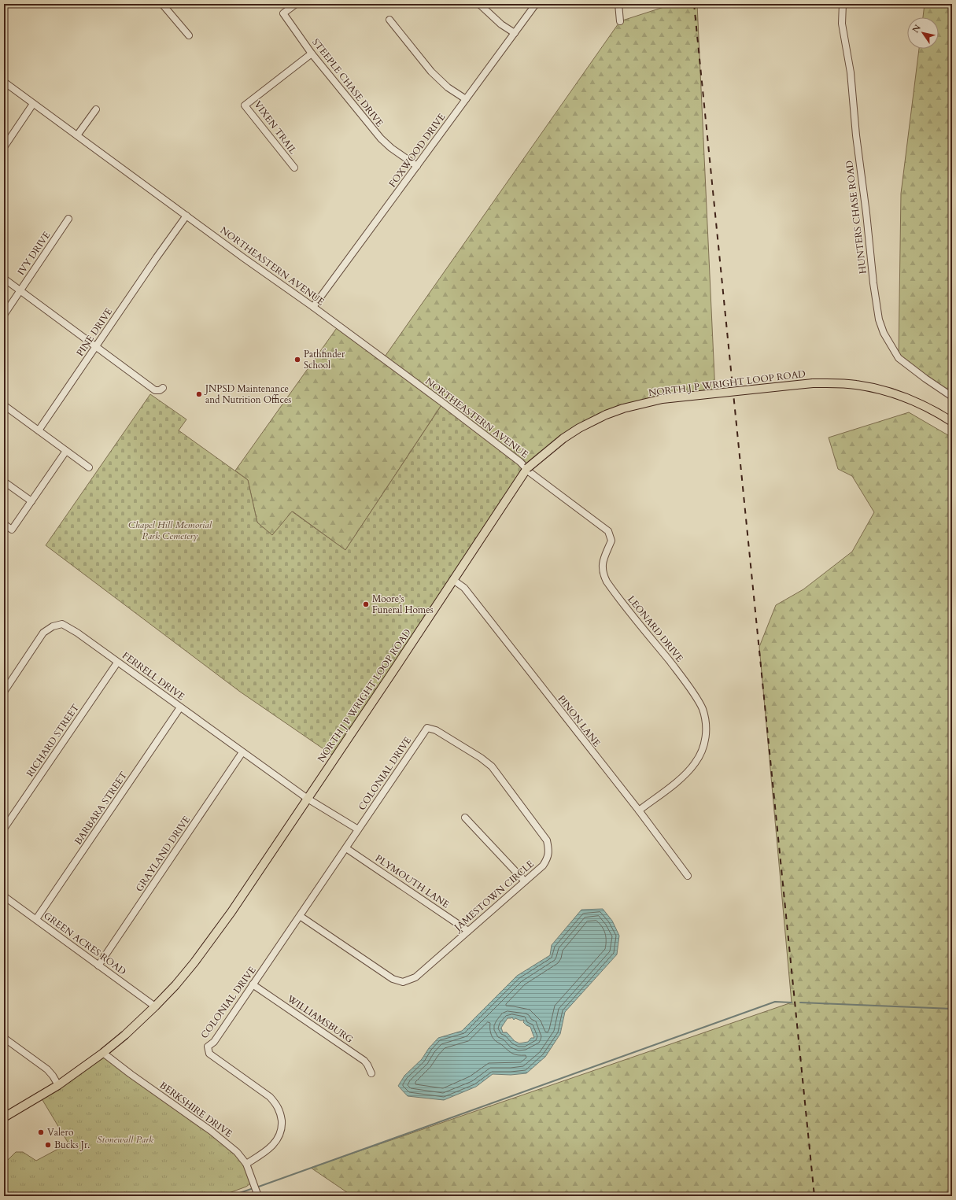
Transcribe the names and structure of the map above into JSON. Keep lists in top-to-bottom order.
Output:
{
  "streets": {
    "main road": ["NORTH J P WRIGHT LOOP ROAD"],
    "street": [
      "STEEPLE CHASE DRIVE",
      "VIXEN TRAIL",
      "FOXWOOD DRIVE",
      "HUNTERS CHASE ROAD",
      "IVY DRIVE",
      "NORTHEASTERN AVENUE",
      "PINE DRIVE",
      "LEONARD DRIVE",
      "FERRELL DRIVE",
      "PINON LANE",
      "RICHARD STREET",
      "COLONIAL DRIVE",
      "BARBARA STREET",
      "GRAYLAND DRIVE",
      "PLYMOUTH LANE",
      "JAMESTOWN CIRCLE",
      "GREEN ACRES ROAD",
      "WILLIAMSBURG",
      "BERKSHIRE DRIVE"
    ]
  },
  "crossings": [
    ["STEEPLE CHASE DRIVE", "VIXEN TRAIL"],
    ["STEEPLE CHASE DRIVE", "FOXWOOD DRIVE"],
    ["FOXWOOD DRIVE", "NORTHEASTERN AVENUE"],
    ["NORTHEASTERN AVENUE", "PINE DRIVE"],
    ["NORTHEASTERN AVENUE", "NORTH J P WRIGHT LOOP ROAD"],
    ["NORTHEASTERN AVENUE", "LEONARD DRIVE"],
    ["NORTH J P WRIGHT LOOP ROAD", "LEONARD DRIVE"],
    ["NORTH J P WRIGHT LOOP ROAD", "FERRELL DRIVE"],
    ["NORTH J P WRIGHT LOOP ROAD", "PINON LANE"],
    ["NORTH J P WRIGHT LOOP ROAD", "GREEN ACRES ROAD"],
    ["NORTH J P WRIGHT LOOP ROAD", "BERKSHIRE DRIVE"],
    ["LEONARD DRIVE", "PINON LANE"],
    ["FERRELL DRIVE", "RICHARD STREET"],
    ["FERRELL DRIVE", "BARBARA STREET"],
    ["FERRELL DRIVE", "GRAYLAND DRIVE"],
    ["COLONIAL DRIVE", "PLYMOUTH LANE"],
    ["COLONIAL DRIVE", "JAMESTOWN CIRCLE"],
    ["COLONIAL DRIVE", "WILLIAMSBURG"],
    ["COLONIAL DRIVE", "BERKSHIRE DRIVE"],
    ["BARBARA STREET", "GREEN ACRES ROAD"],
    ["GRAYLAND DRIVE", "GREEN ACRES ROAD"],
    ["PLYMOUTH LANE", "JAMESTOWN CIRCLE"]
  ],
  "parks": ["Chapel Hill Memorial Park Cemetery", "Stonewall Park"],
  "places": [
    "Pathfinder School",
    "JNPSD Maintenance and Nutrition Offices",
    "Moore's Funeral Homes",
    "Valero",
    "Bucks Jr."
  ],
  "north": "top left"
}
